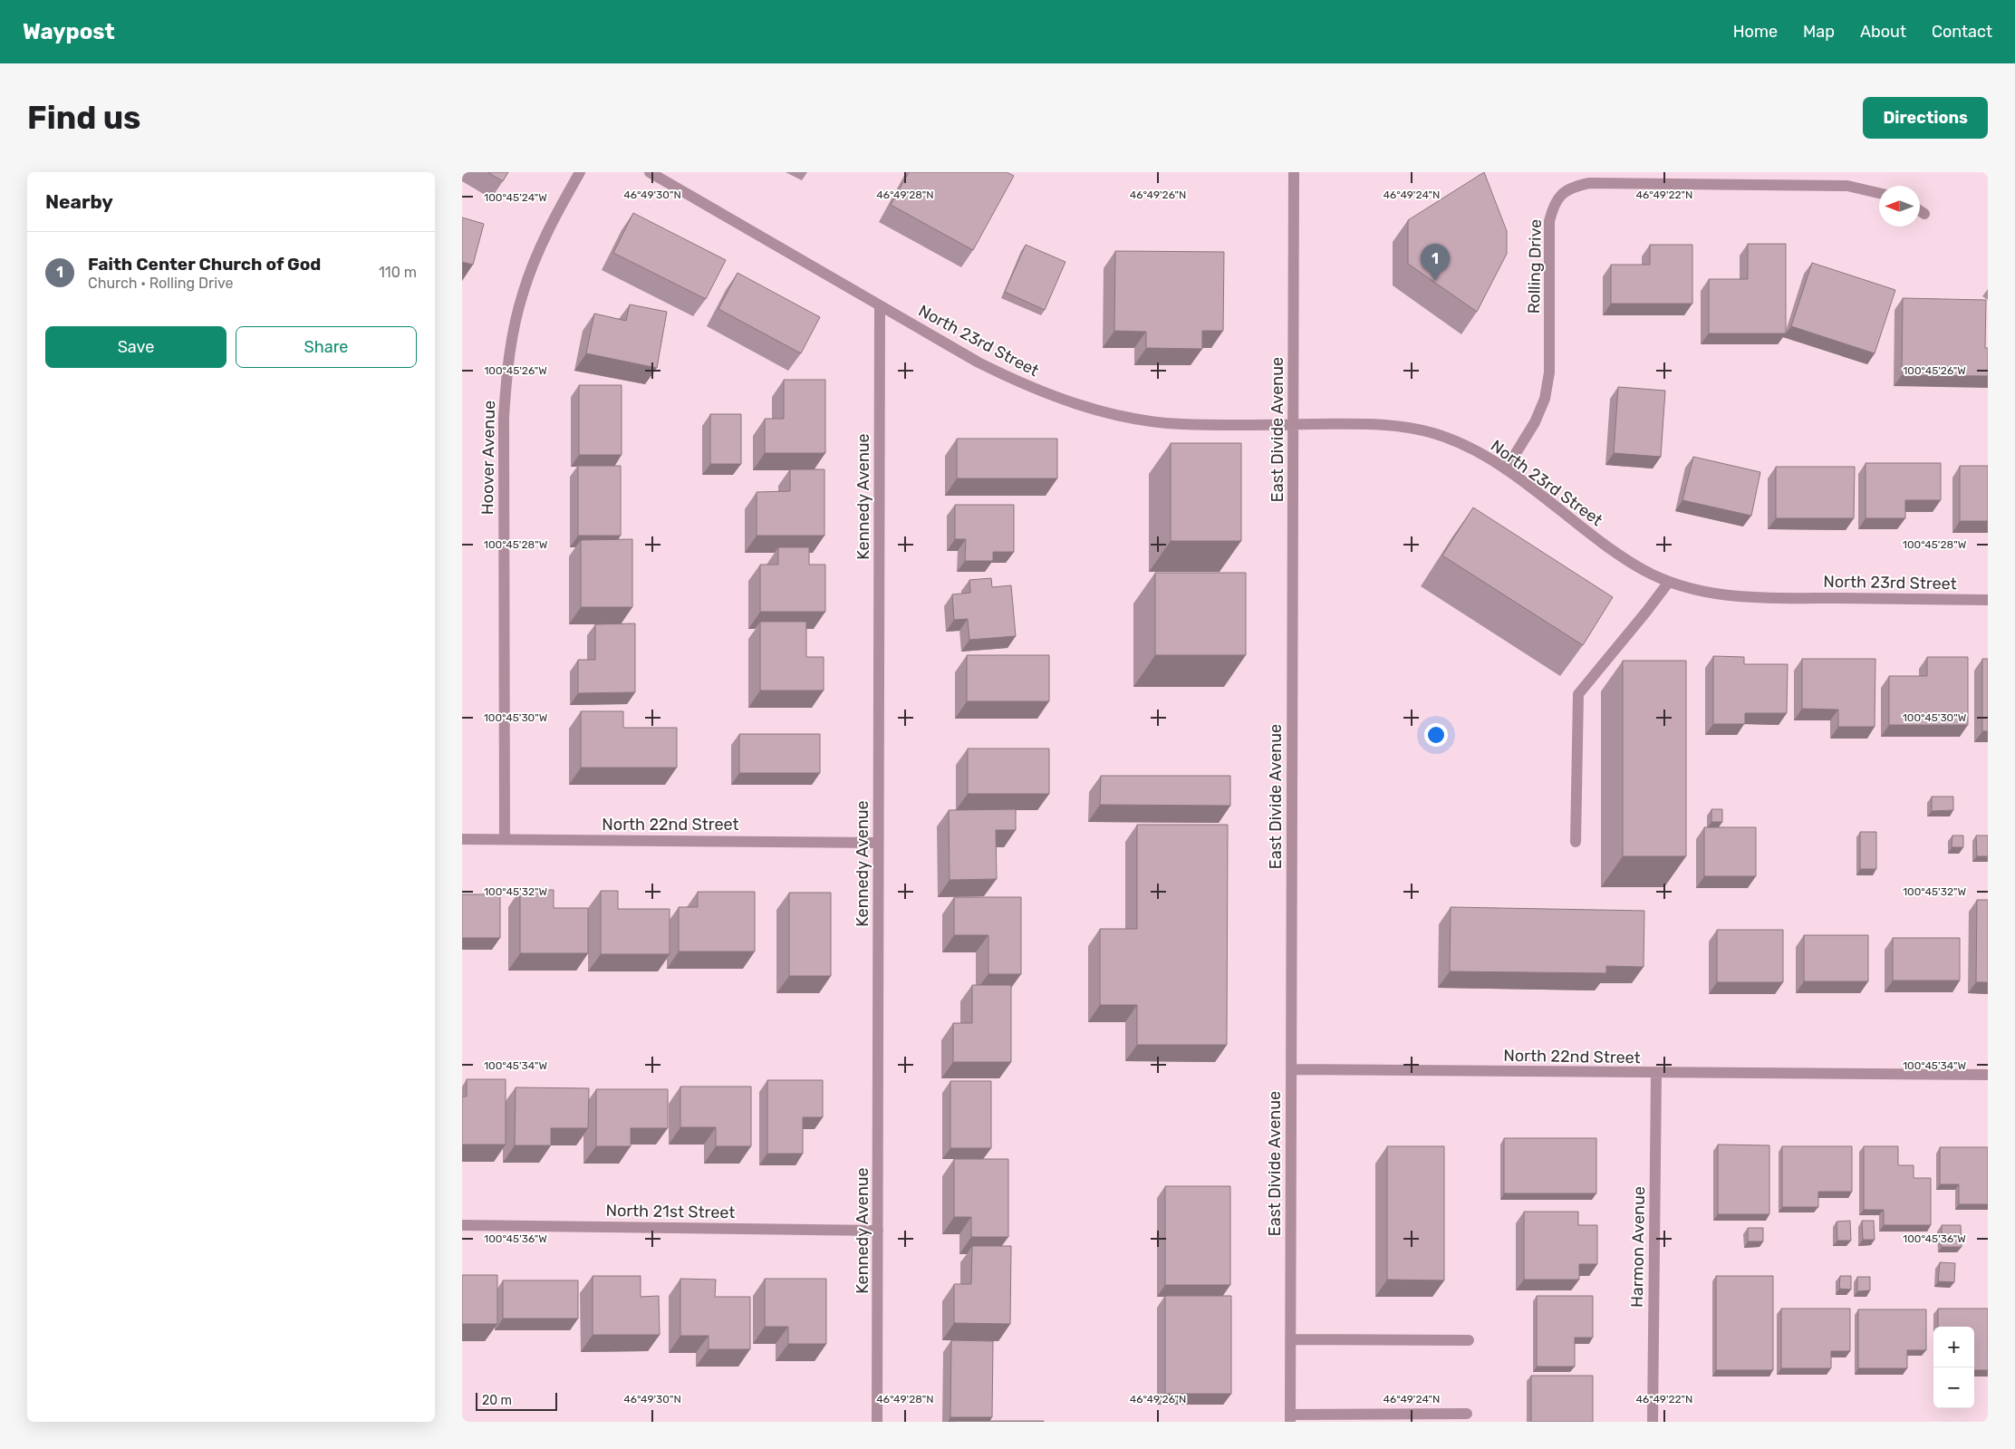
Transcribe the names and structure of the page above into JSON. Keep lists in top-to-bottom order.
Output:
{
  "streets": {
    "street": [
      "Rolling Drive",
      "North 23rd Street",
      "East Divide Avenue",
      "Hoover Avenue",
      "Kennedy Avenue",
      "North 22nd Street",
      "North 21st Street",
      "Harmon Avenue"
    ]
  },
  "crossings": [
    ["Rolling Drive", "North 23rd Street"],
    ["North 23rd Street", "East Divide Avenue"],
    ["North 23rd Street", "Kennedy Avenue"],
    ["East Divide Avenue", "North 22nd Street"],
    ["Hoover Avenue", "North 22nd Street"],
    ["Kennedy Avenue", "North 22nd Street"],
    ["Kennedy Avenue", "North 21st Street"],
    ["North 22nd Street", "Harmon Avenue"]
  ],
  "scale_bar": "20 m",
  "north": "left",
  "page": {
    "header": "Waypost",
    "nav": [
      "Home",
      "Map",
      "About",
      "Contact"
    ],
    "buttons": [
      "Directions",
      ["Save", "Share"]
    ],
    "title": "Find us",
    "heading": "Nearby",
    "list": [
      {
        "mark": "1",
        "name": "Faith Center Church of God",
        "note": "Church · Rolling Drive",
        "value": "110 m"
      }
    ],
    "pins": "1",
    "map_buttons": ["+", "−"],
    "scale": "20 m"
  },
  "coordinates": [
    "46°49'30\"N",
    "46°49'28\"N",
    "46°49'26\"N",
    "46°49'24\"N",
    "46°49'22\"N",
    "100°45'24\"W",
    "100°45'26\"W",
    "100°45'28\"W",
    "100°45'30\"W",
    "100°45'32\"W",
    "100°45'34\"W",
    "100°45'36\"W"
  ]
}
